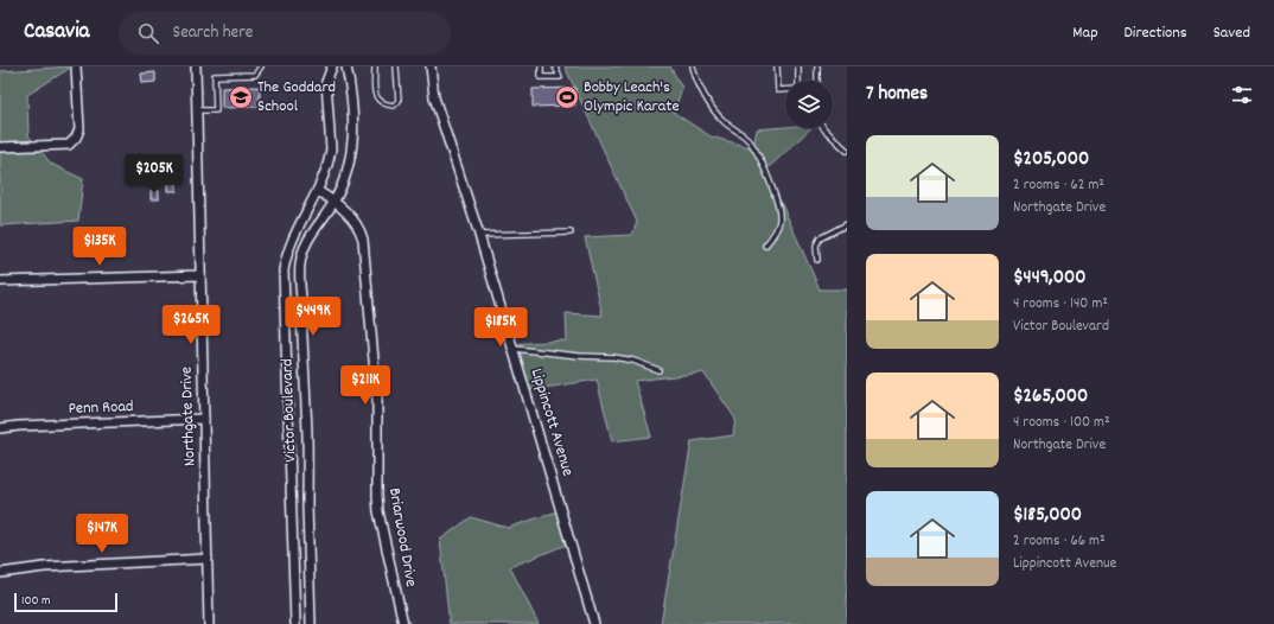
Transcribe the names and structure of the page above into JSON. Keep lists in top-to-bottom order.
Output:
{
  "streets": {
    "street": [
      "Penn Road",
      "Victor Boulevard",
      "Northgate Drive",
      "Lippincott Avenue",
      "Briarwood Drive"
    ]
  },
  "crossings": [
    ["Penn Road", "Northgate Drive"],
    ["Victor Boulevard", "Briarwood Drive"]
  ],
  "places": {
    "school or university": ["The Goddard School"],
    "sports": ["Bobby Leach's Olympic Karate"]
  },
  "scale_bar": "100 m",
  "page": {
    "header": "Casavia",
    "search": "Search here",
    "nav": ["Map", "Directions", "Saved"],
    "heading": "7 homes",
    "list": [
      {
        "name": "$205,000",
        "note": "2 rooms · 62 m² · Northgate Drive"
      },
      {
        "name": "$449,000",
        "note": "4 rooms · 140 m² · Victor Boulevard"
      },
      {
        "name": "$265,000",
        "note": "4 rooms · 100 m² · Northgate Drive"
      },
      {
        "name": "$185,000",
        "note": "2 rooms · 66 m² · Lippincott Avenue"
      }
    ],
    "price": [
      "$205K",
      "$135K",
      "$449K",
      "$265K",
      "$185K",
      "$211K",
      "$147K"
    ],
    "scale": "100 m"
  }
}
